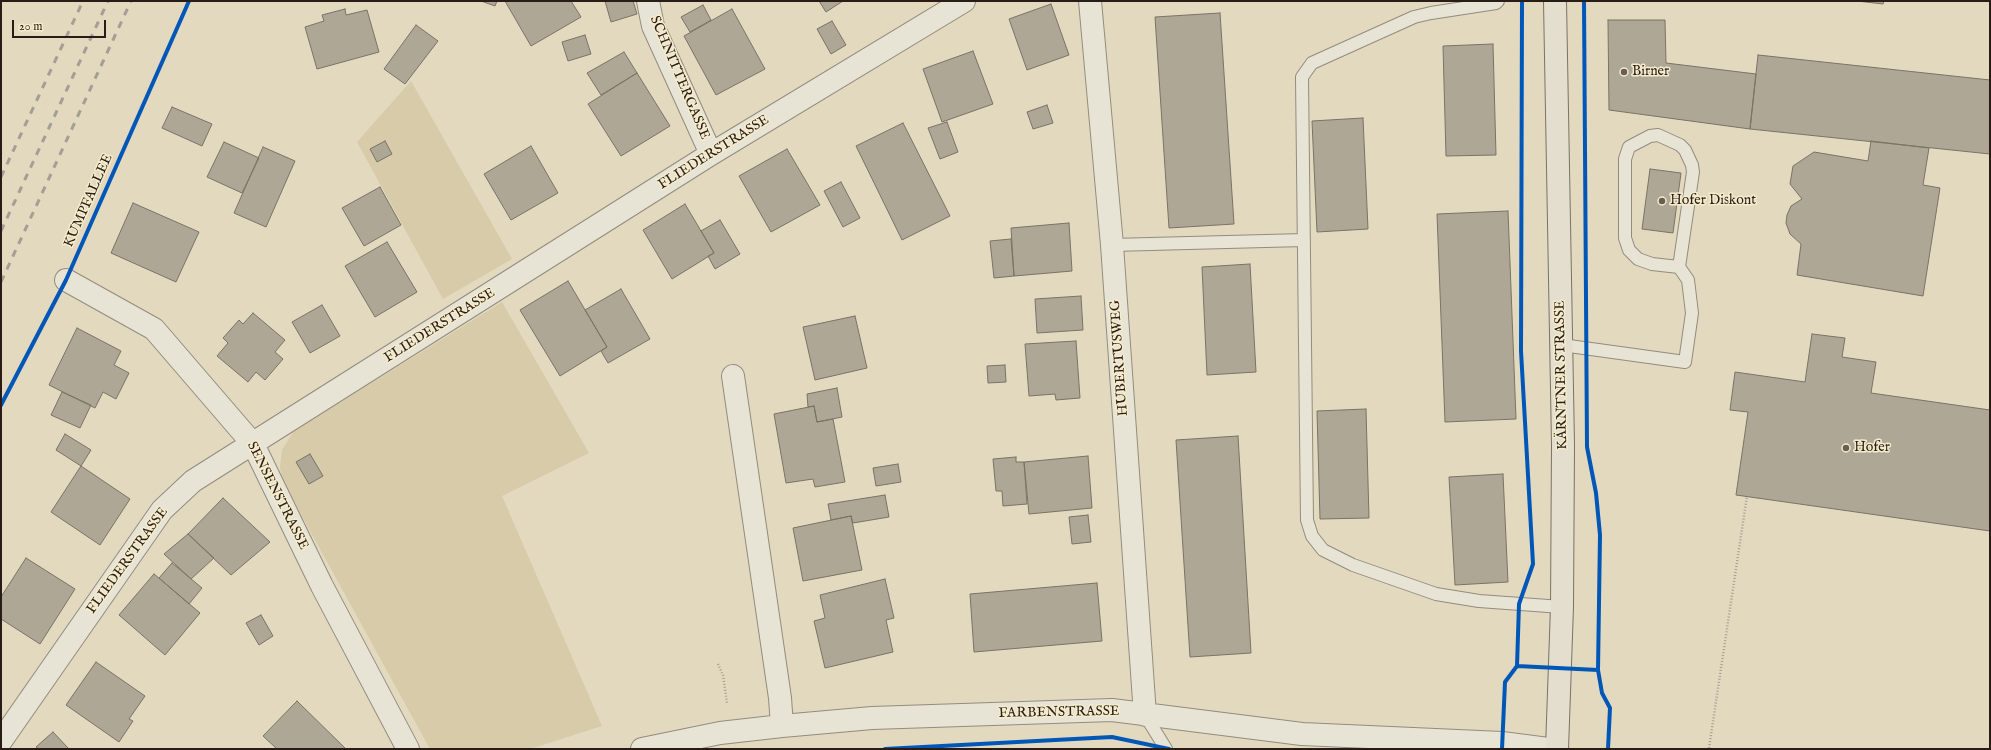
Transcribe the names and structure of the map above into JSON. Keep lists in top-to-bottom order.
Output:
{
  "streets": {
    "main road": ["KÄRNTNER STRASSE"],
    "street": [
      "SCHNITTERGASSE",
      "FLIEDERSTRASSE",
      "HUBERTUSWEG",
      "SENSENSTRASSE",
      "FARBENSTRASSE"
    ],
    "cycle path": ["KUMPFALLEE"]
  },
  "crossings": [
    ["SCHNITTERGASSE", "FLIEDERSTRASSE"],
    ["FLIEDERSTRASSE", "SENSENSTRASSE"],
    ["HUBERTUSWEG", "FARBENSTRASSE"]
  ],
  "places": ["Birner", "Hofer Diskont", "Hofer"],
  "scale_bar": "20 m"
}
